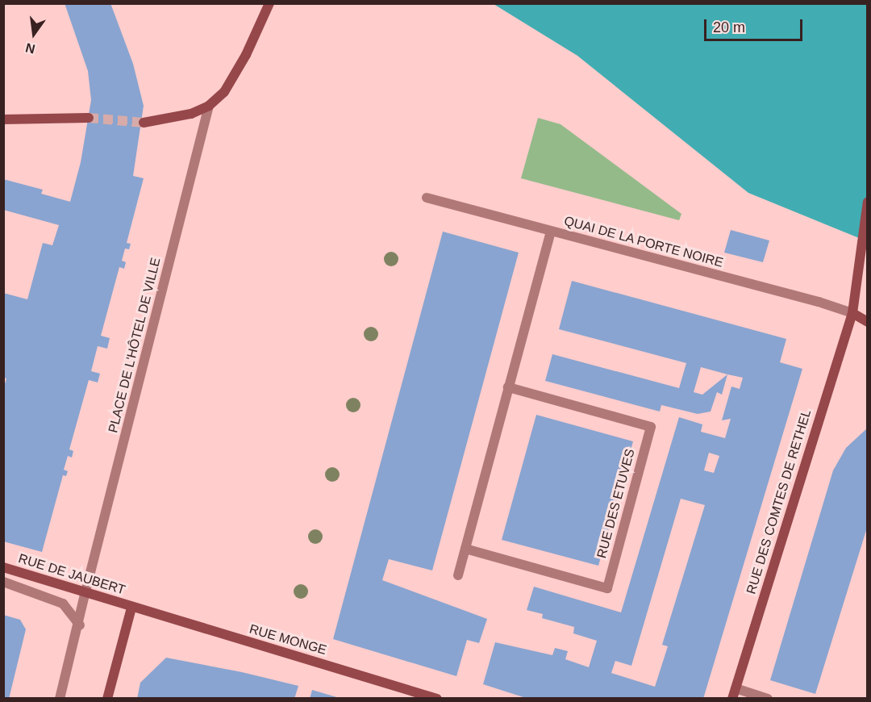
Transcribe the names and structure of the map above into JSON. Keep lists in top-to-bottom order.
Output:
{
  "streets": {
    "main road": ["RUE DES COMTES DE RETHEL", "RUE DE JAUBERT", "RUE MONGE"],
    "street": ["QUAI DE LA PORTE NOIRE", "PLACE DE L'HÔTEL DE VILLE", "RUE DES ETUVES"]
  },
  "crossings": [
    ["QUAI DE LA PORTE NOIRE", "RUE DES COMTES DE RETHEL"],
    ["PLACE DE L'HÔTEL DE VILLE", "RUE DE JAUBERT"],
    ["RUE DE JAUBERT", "RUE MONGE"]
  ],
  "scale_bar": "20 m",
  "north": "bottom"
}
